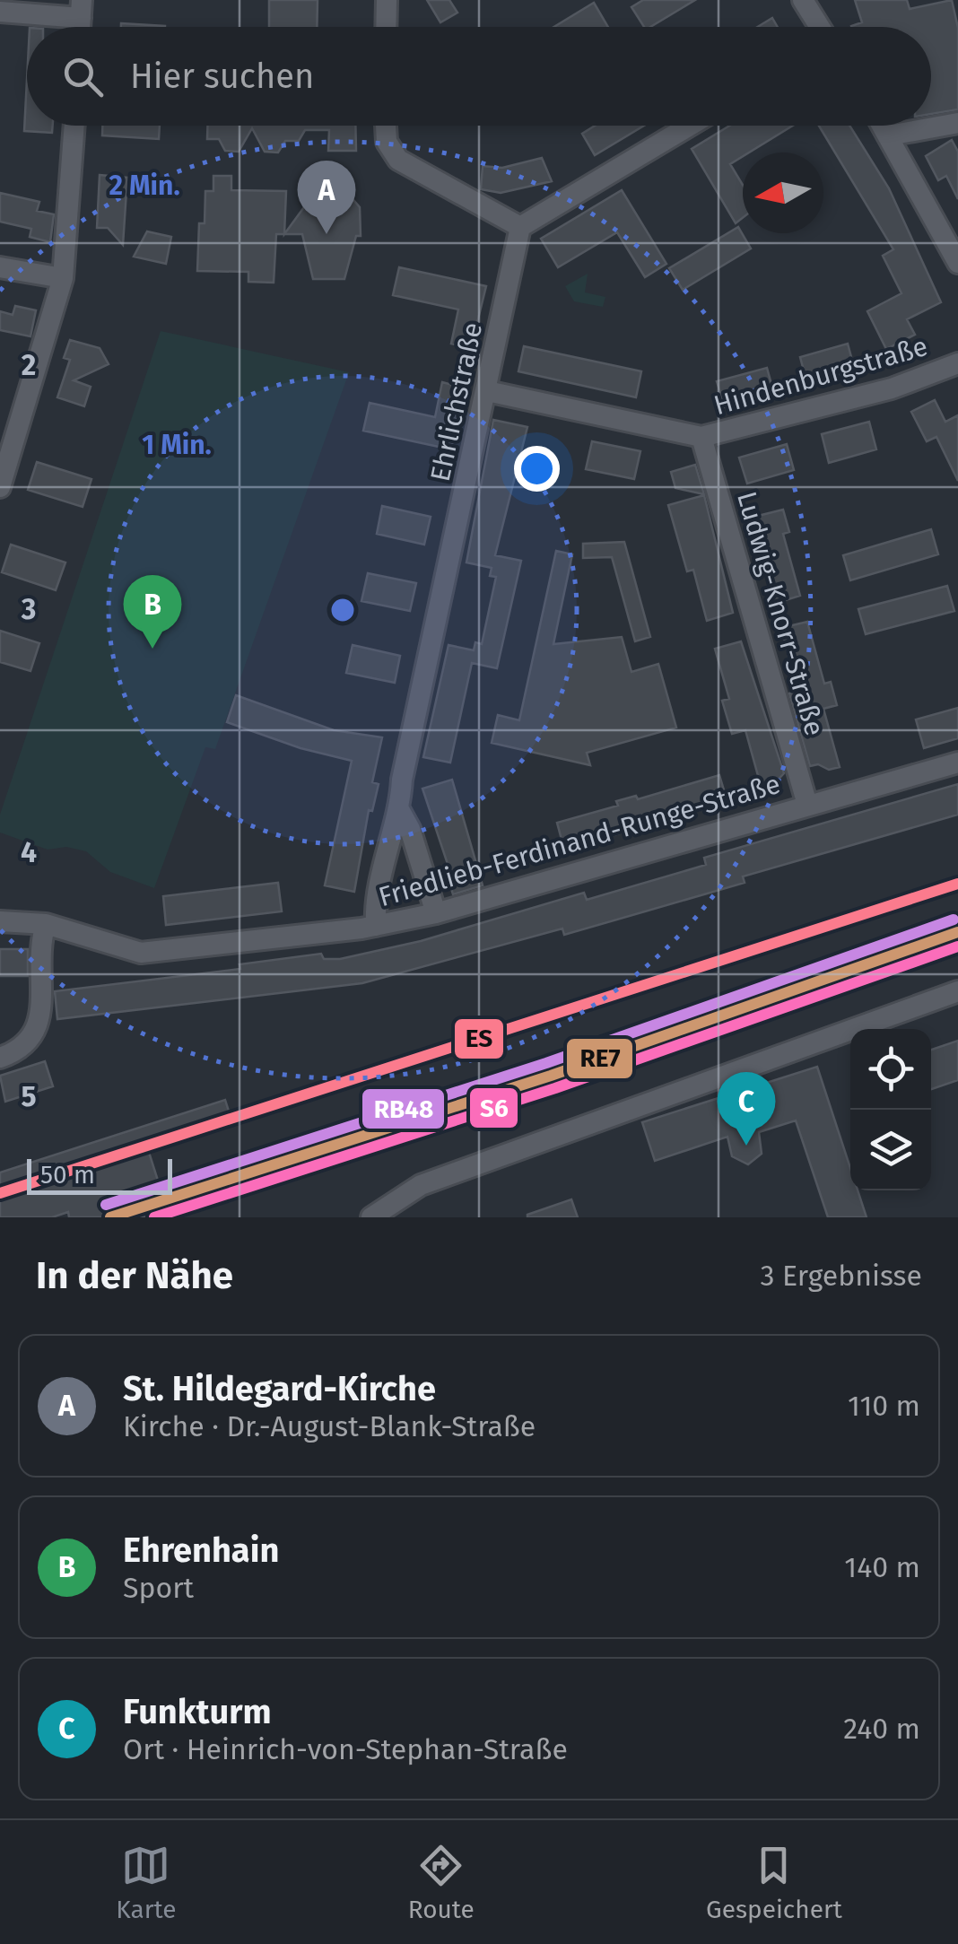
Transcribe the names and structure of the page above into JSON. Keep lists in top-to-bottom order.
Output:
{
  "streets": {
    "street": [
      "Hindenburgstraße",
      "Ehrlichstraße",
      "Ludwig-Knorr-Straße",
      "Friedlieb-Ferdinand-Runge-Straße"
    ]
  },
  "crossings": [
    ["Hindenburgstraße", "Ehrlichstraße"],
    ["Hindenburgstraße", "Ludwig-Knorr-Straße"],
    ["Ehrlichstraße", "Friedlieb-Ferdinand-Runge-Straße"],
    ["Ludwig-Knorr-Straße", "Friedlieb-Ferdinand-Runge-Straße"]
  ],
  "lines": [
    "transit line ES",
    "transit line RB48",
    "transit line RE7",
    "transit line S6"
  ],
  "scale_bar": "50 m",
  "north": "left",
  "page": {
    "search": "Hier suchen",
    "pins": ["A", "B", "C"],
    "scale": "50 m",
    "heading": ["In der Nähe", "3 Ergebnisse"],
    "list": [
      {
        "mark": "A",
        "name": "St. Hildegard-Kirche",
        "note": "Kirche · Dr.-August-Blank-Straße",
        "value": "110 m"
      },
      {
        "mark": "B",
        "name": "Ehrenhain",
        "note": "Sport",
        "value": "140 m"
      },
      {
        "mark": "C",
        "name": "Funkturm",
        "note": "Ort · Heinrich-von-Stephan-Straße",
        "value": "240 m"
      }
    ],
    "nav": ["Karte", "Route", "Gespeichert"]
  },
  "grid": {
    "rows": [
      "2",
      "3",
      "4",
      "5"
    ]
  },
  "rings": ["2 Min.", "1 Min."]
}
